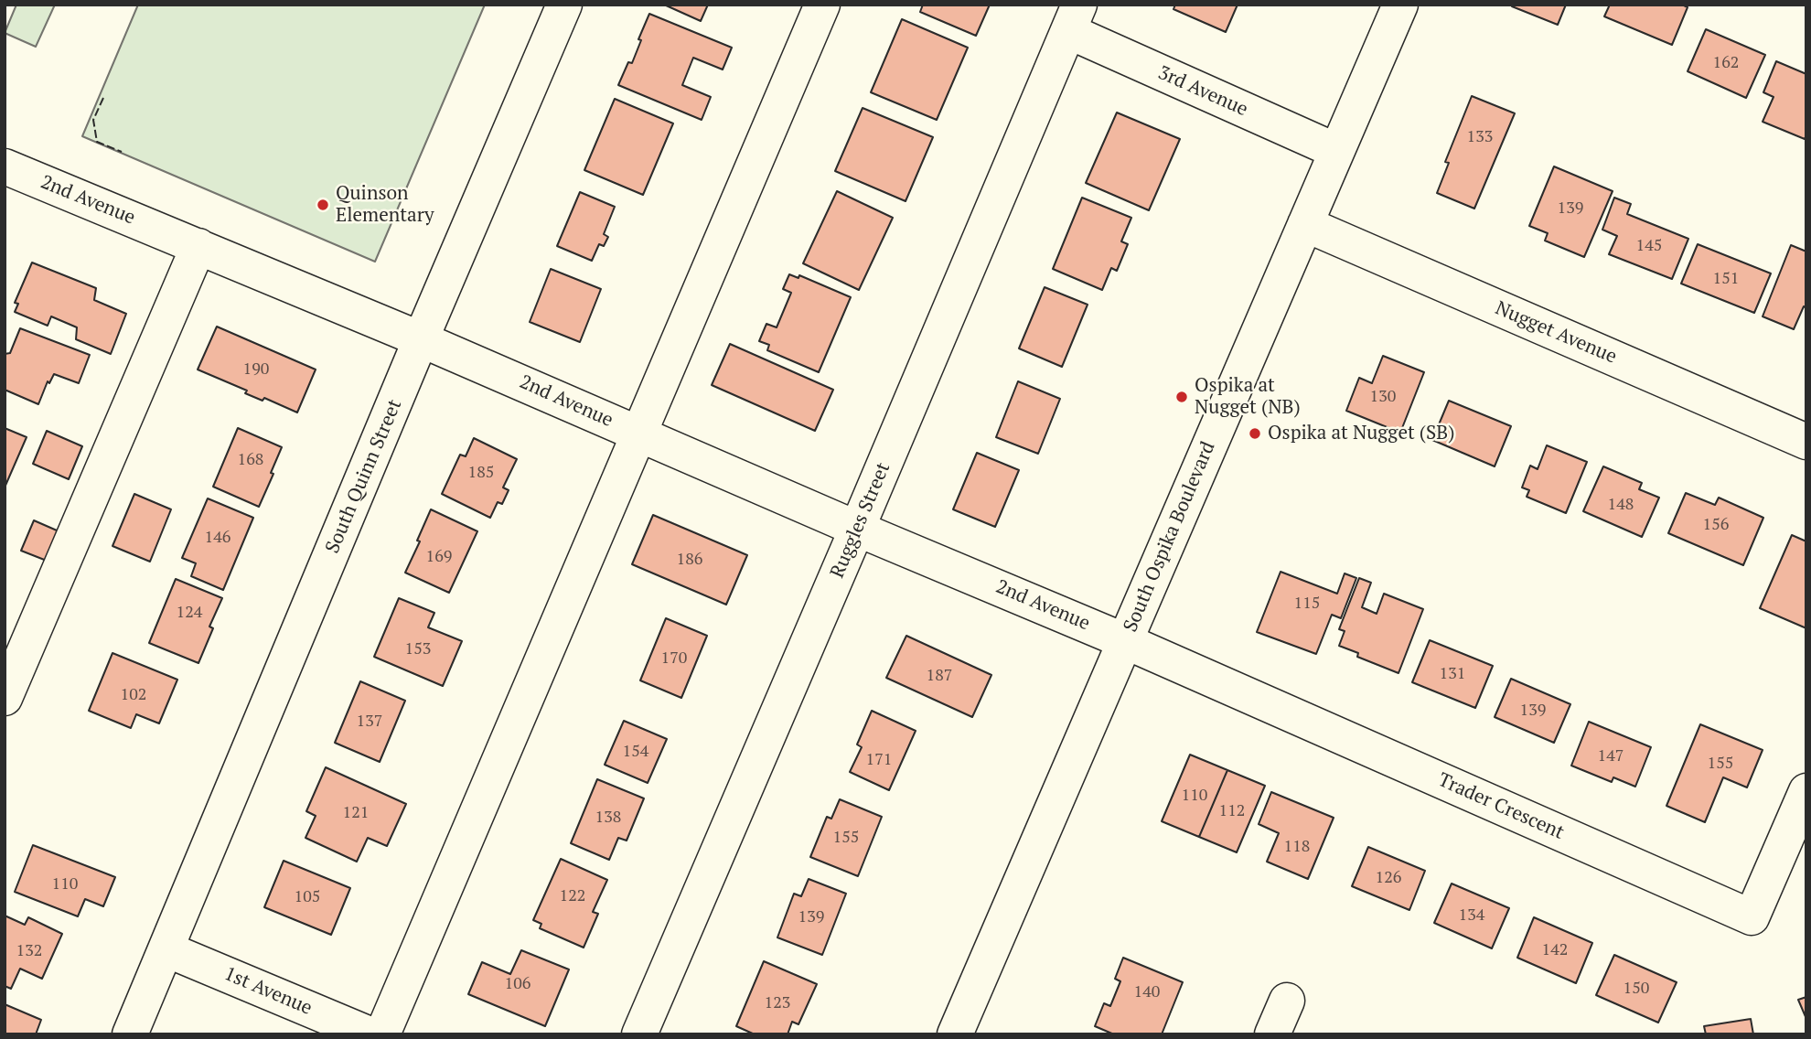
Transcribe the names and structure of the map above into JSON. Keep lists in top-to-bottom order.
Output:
{
  "streets": {
    "street": [
      "3rd Avenue",
      "2nd Avenue",
      "Nugget Avenue",
      "South Quinn Street",
      "Ruggles Street",
      "South Ospika Boulevard",
      "Trader Crescent",
      "1st Avenue"
    ]
  },
  "crossings": [
    ["3rd Avenue", "Ruggles Street"],
    ["3rd Avenue", "South Ospika Boulevard"],
    ["2nd Avenue", "South Quinn Street"],
    ["2nd Avenue", "Ruggles Street"],
    ["2nd Avenue", "South Ospika Boulevard"],
    ["2nd Avenue", "Trader Crescent"],
    ["Nugget Avenue", "South Ospika Boulevard"],
    ["South Quinn Street", "1st Avenue"],
    ["South Ospika Boulevard", "Trader Crescent"]
  ],
  "places": ["Quinson Elementary", "Ospika at Nugget (NB)", "Ospika at Nugget (SB)"],
  "house_numbers": [
    "162",
    "133",
    "139",
    "145",
    "151",
    "190",
    "130",
    "168",
    "185",
    "148",
    "156",
    "146",
    "169",
    "186",
    "115",
    "124",
    "153",
    "170",
    "131",
    "187",
    "102",
    "139",
    "137",
    "154",
    "147",
    "171",
    "155",
    "110",
    "112",
    "121",
    "138",
    "155",
    "118",
    "126",
    "110",
    "122",
    "105",
    "134",
    "139",
    "142",
    "132",
    "106",
    "150",
    "140",
    "123"
  ]
}
